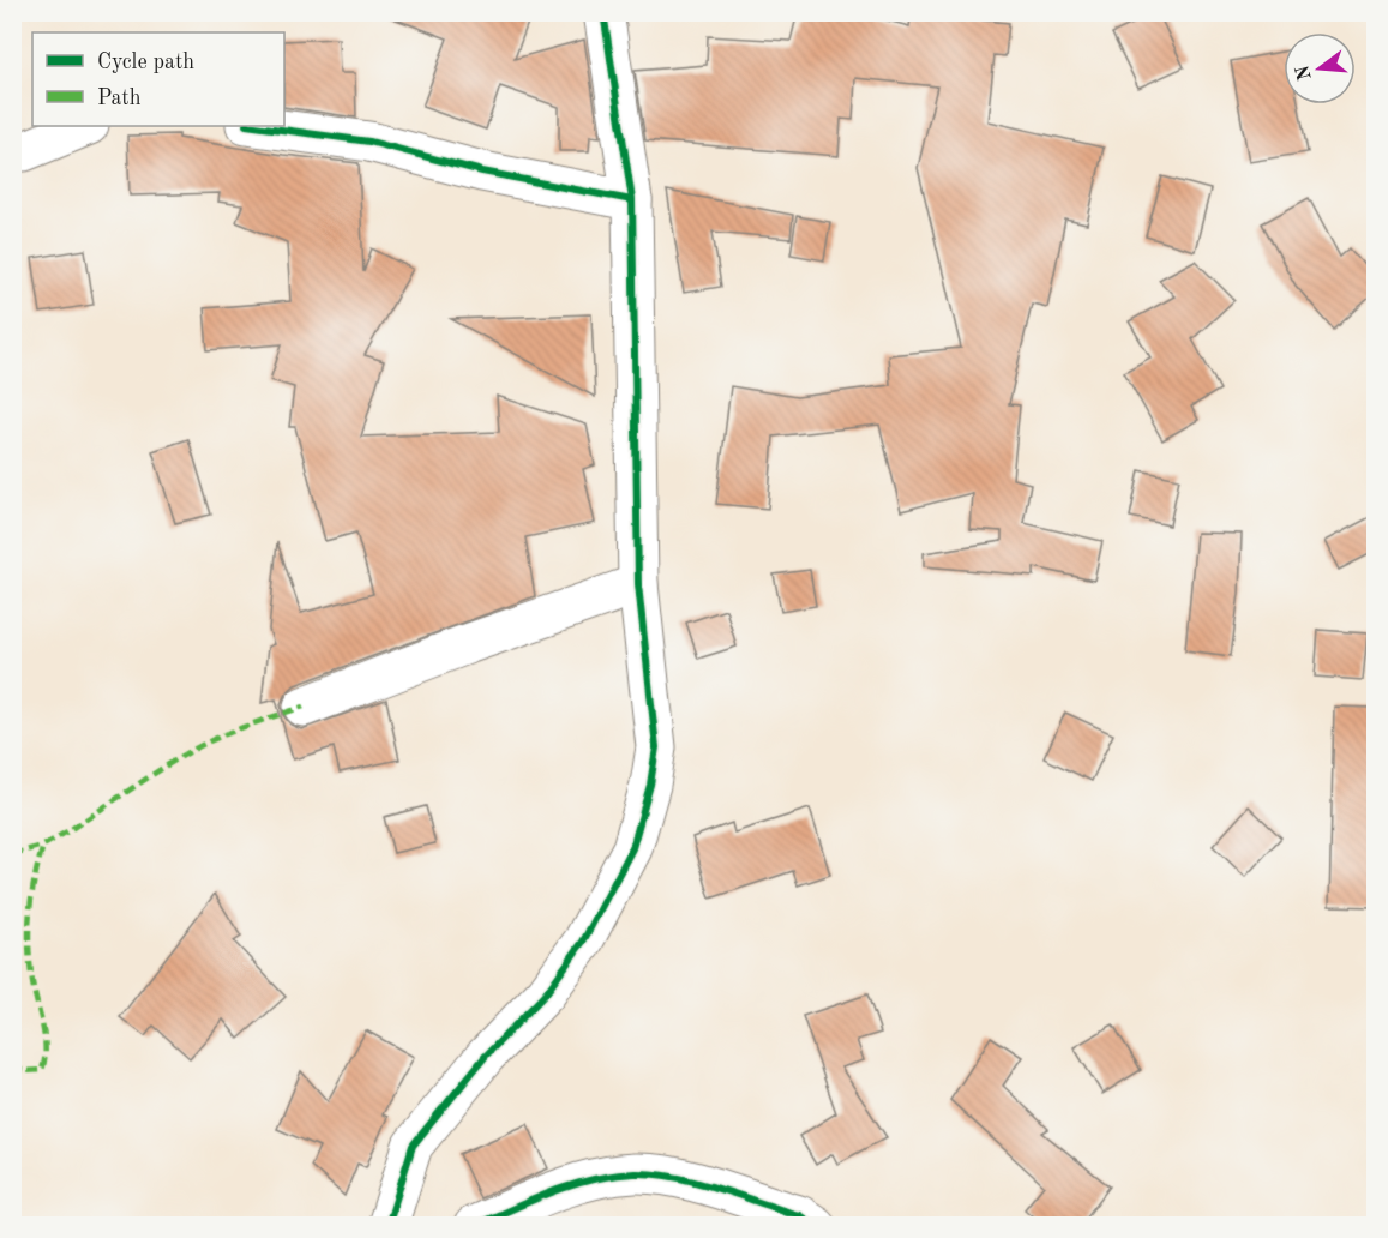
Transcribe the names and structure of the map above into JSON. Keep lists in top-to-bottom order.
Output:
{
  "legend": ["Cycle path", "Path"],
  "north": "left"
}
